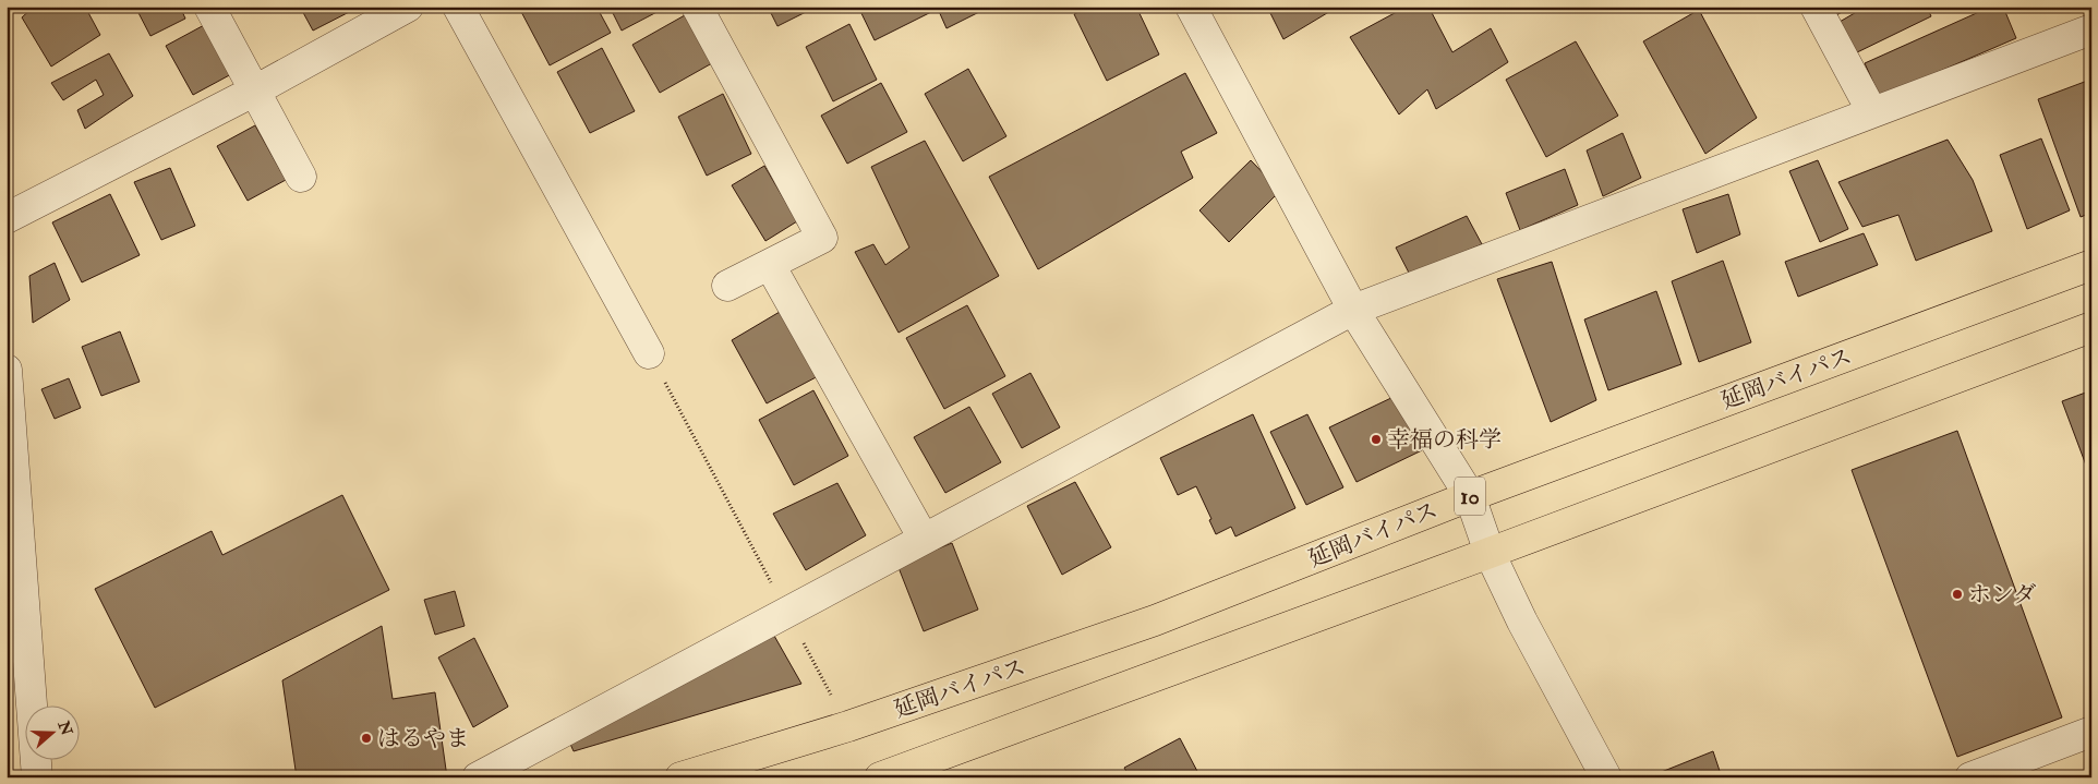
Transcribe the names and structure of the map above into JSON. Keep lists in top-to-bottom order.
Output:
{
  "streets": {
    "highway": ["延岡バイパス", "10"]
  },
  "places": ["幸福の科学", "ホンダ", "はるやま"],
  "north": "right"
}
